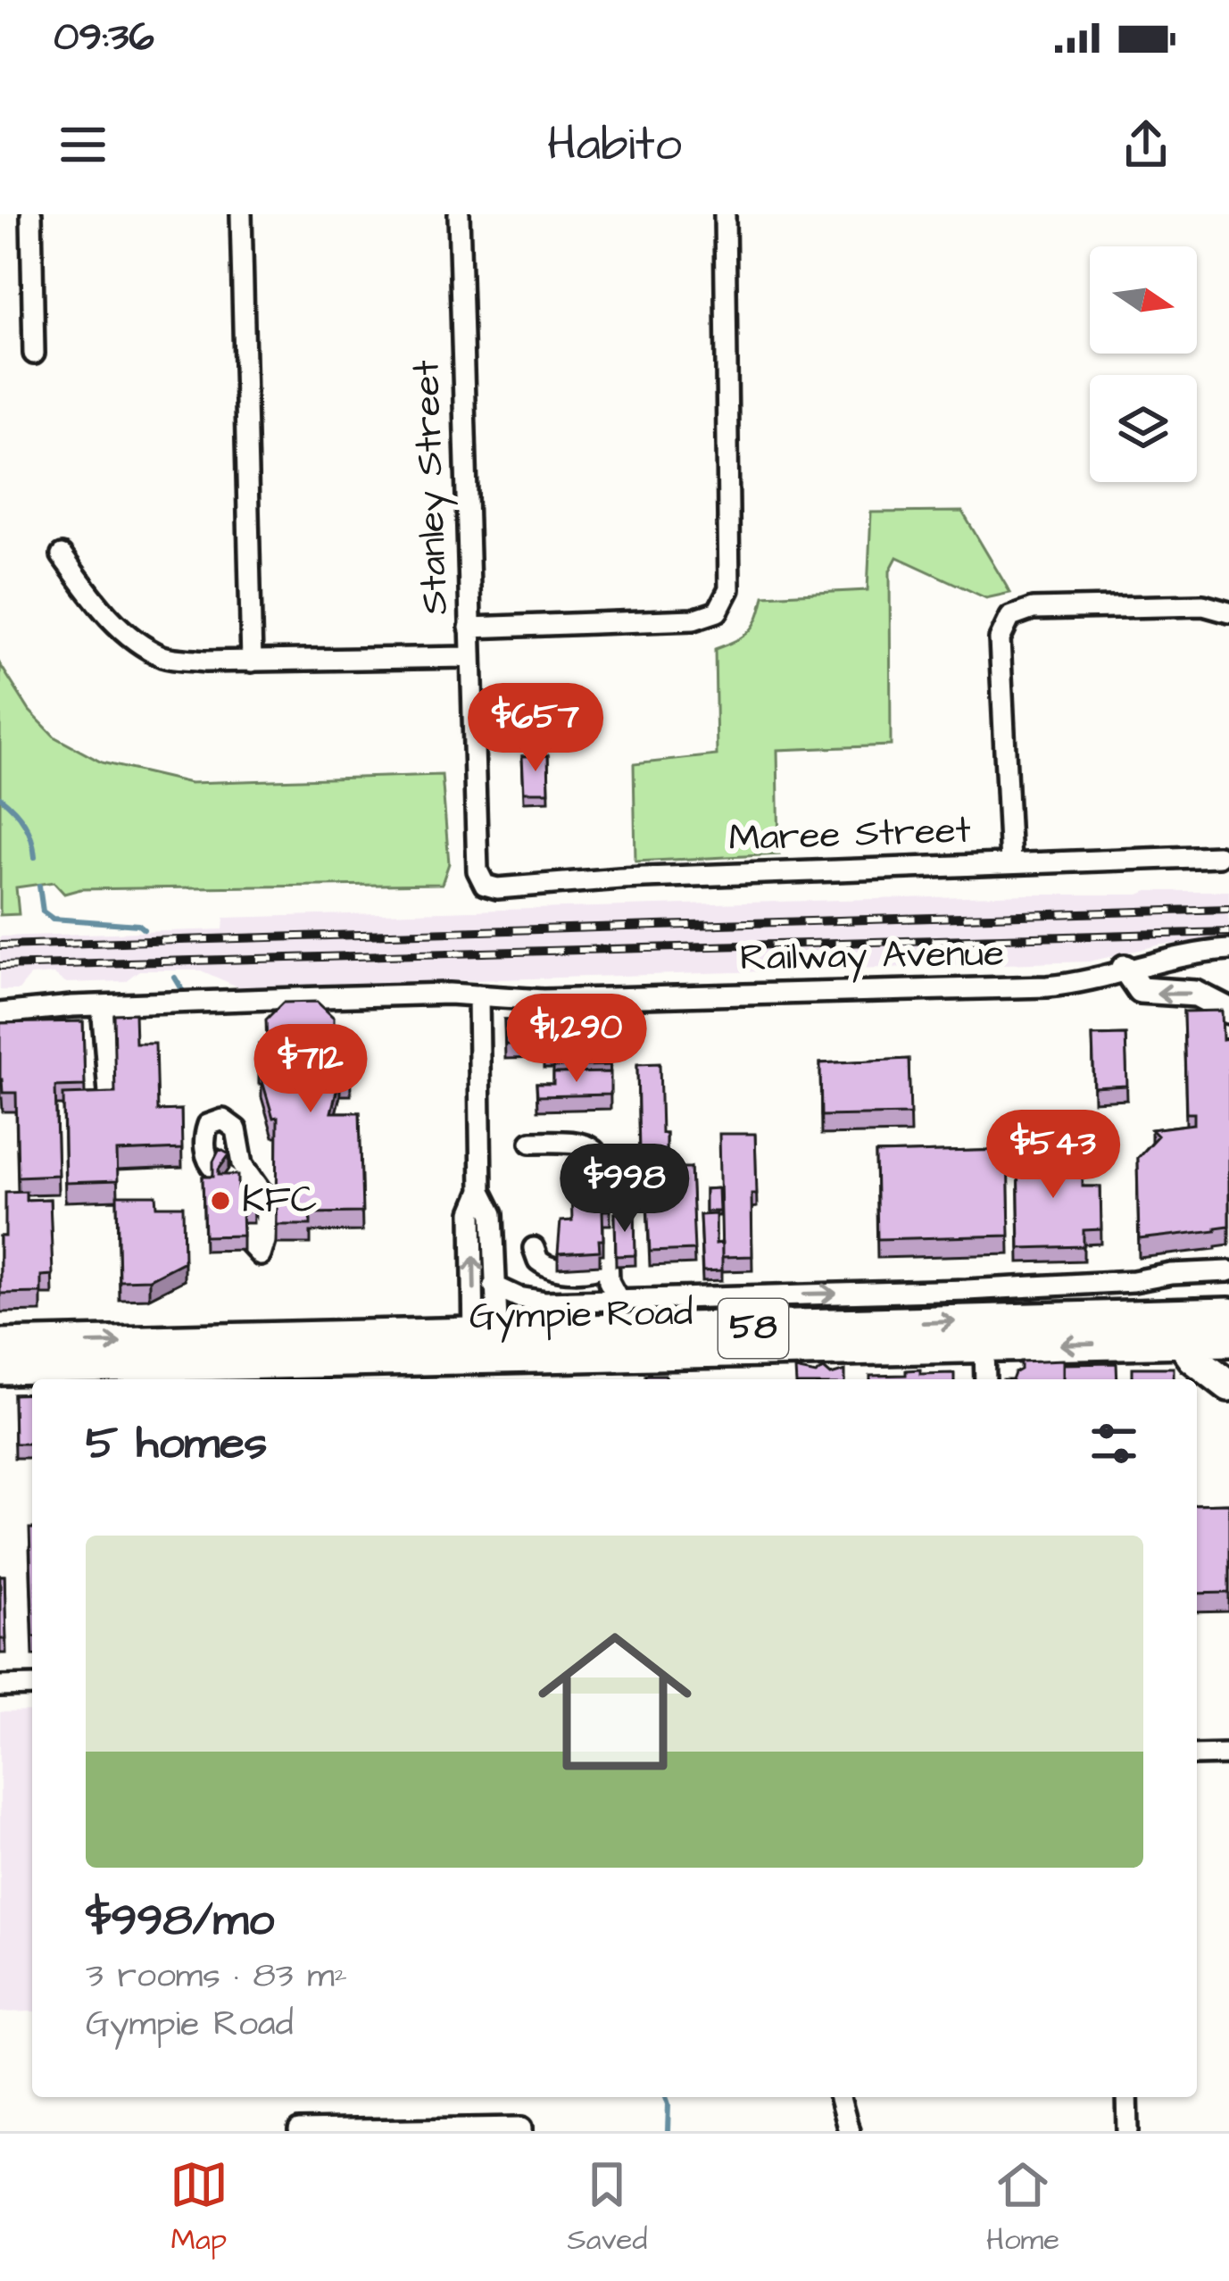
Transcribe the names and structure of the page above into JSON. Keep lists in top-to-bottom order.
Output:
{
  "streets": {
    "highway": ["Gympie Road", "58"],
    "street": ["Stanley Street", "Maree Street", "Railway Avenue"]
  },
  "crossings": [
    ["Stanley Street", "Maree Street"]
  ],
  "places": ["KFC"],
  "north": "right",
  "page": {
    "status": "09:36",
    "header": "Habito",
    "price": [
      "$657",
      "$1,290",
      "$712",
      "$543",
      "$998"
    ],
    "heading": "5 homes",
    "list": [
      {
        "name": "$998/mo",
        "note": "3 rooms · 83 m² · Gympie Road"
      }
    ],
    "tabs": ["Map", "Saved", "Home"]
  }
}
